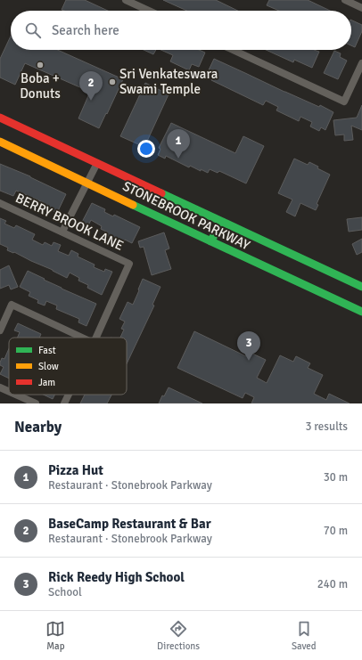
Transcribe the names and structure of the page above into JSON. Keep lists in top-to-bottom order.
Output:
{
  "streets": {
    "main road": ["STONEBROOK PARKWAY"],
    "street": ["BERRY BROOK LANE"]
  },
  "places": ["Boba + Donuts", "Sri Venkateswara Swami Temple"],
  "legend": ["Fast", "Slow", "Jam"],
  "page": {
    "search": "Search here",
    "pins": ["2", "1", "3"],
    "heading": ["Nearby", "3 results"],
    "list": [
      {
        "mark": "1",
        "name": "Pizza Hut",
        "note": "Restaurant · Stonebrook Parkway",
        "value": "30 m"
      },
      {
        "mark": "2",
        "name": "BaseCamp Restaurant & Bar",
        "note": "Restaurant · Stonebrook Parkway",
        "value": "70 m"
      },
      {
        "mark": "3",
        "name": "Rick Reedy High School",
        "note": "School",
        "value": "240 m"
      }
    ],
    "nav": ["Map", "Directions", "Saved"]
  }
}
